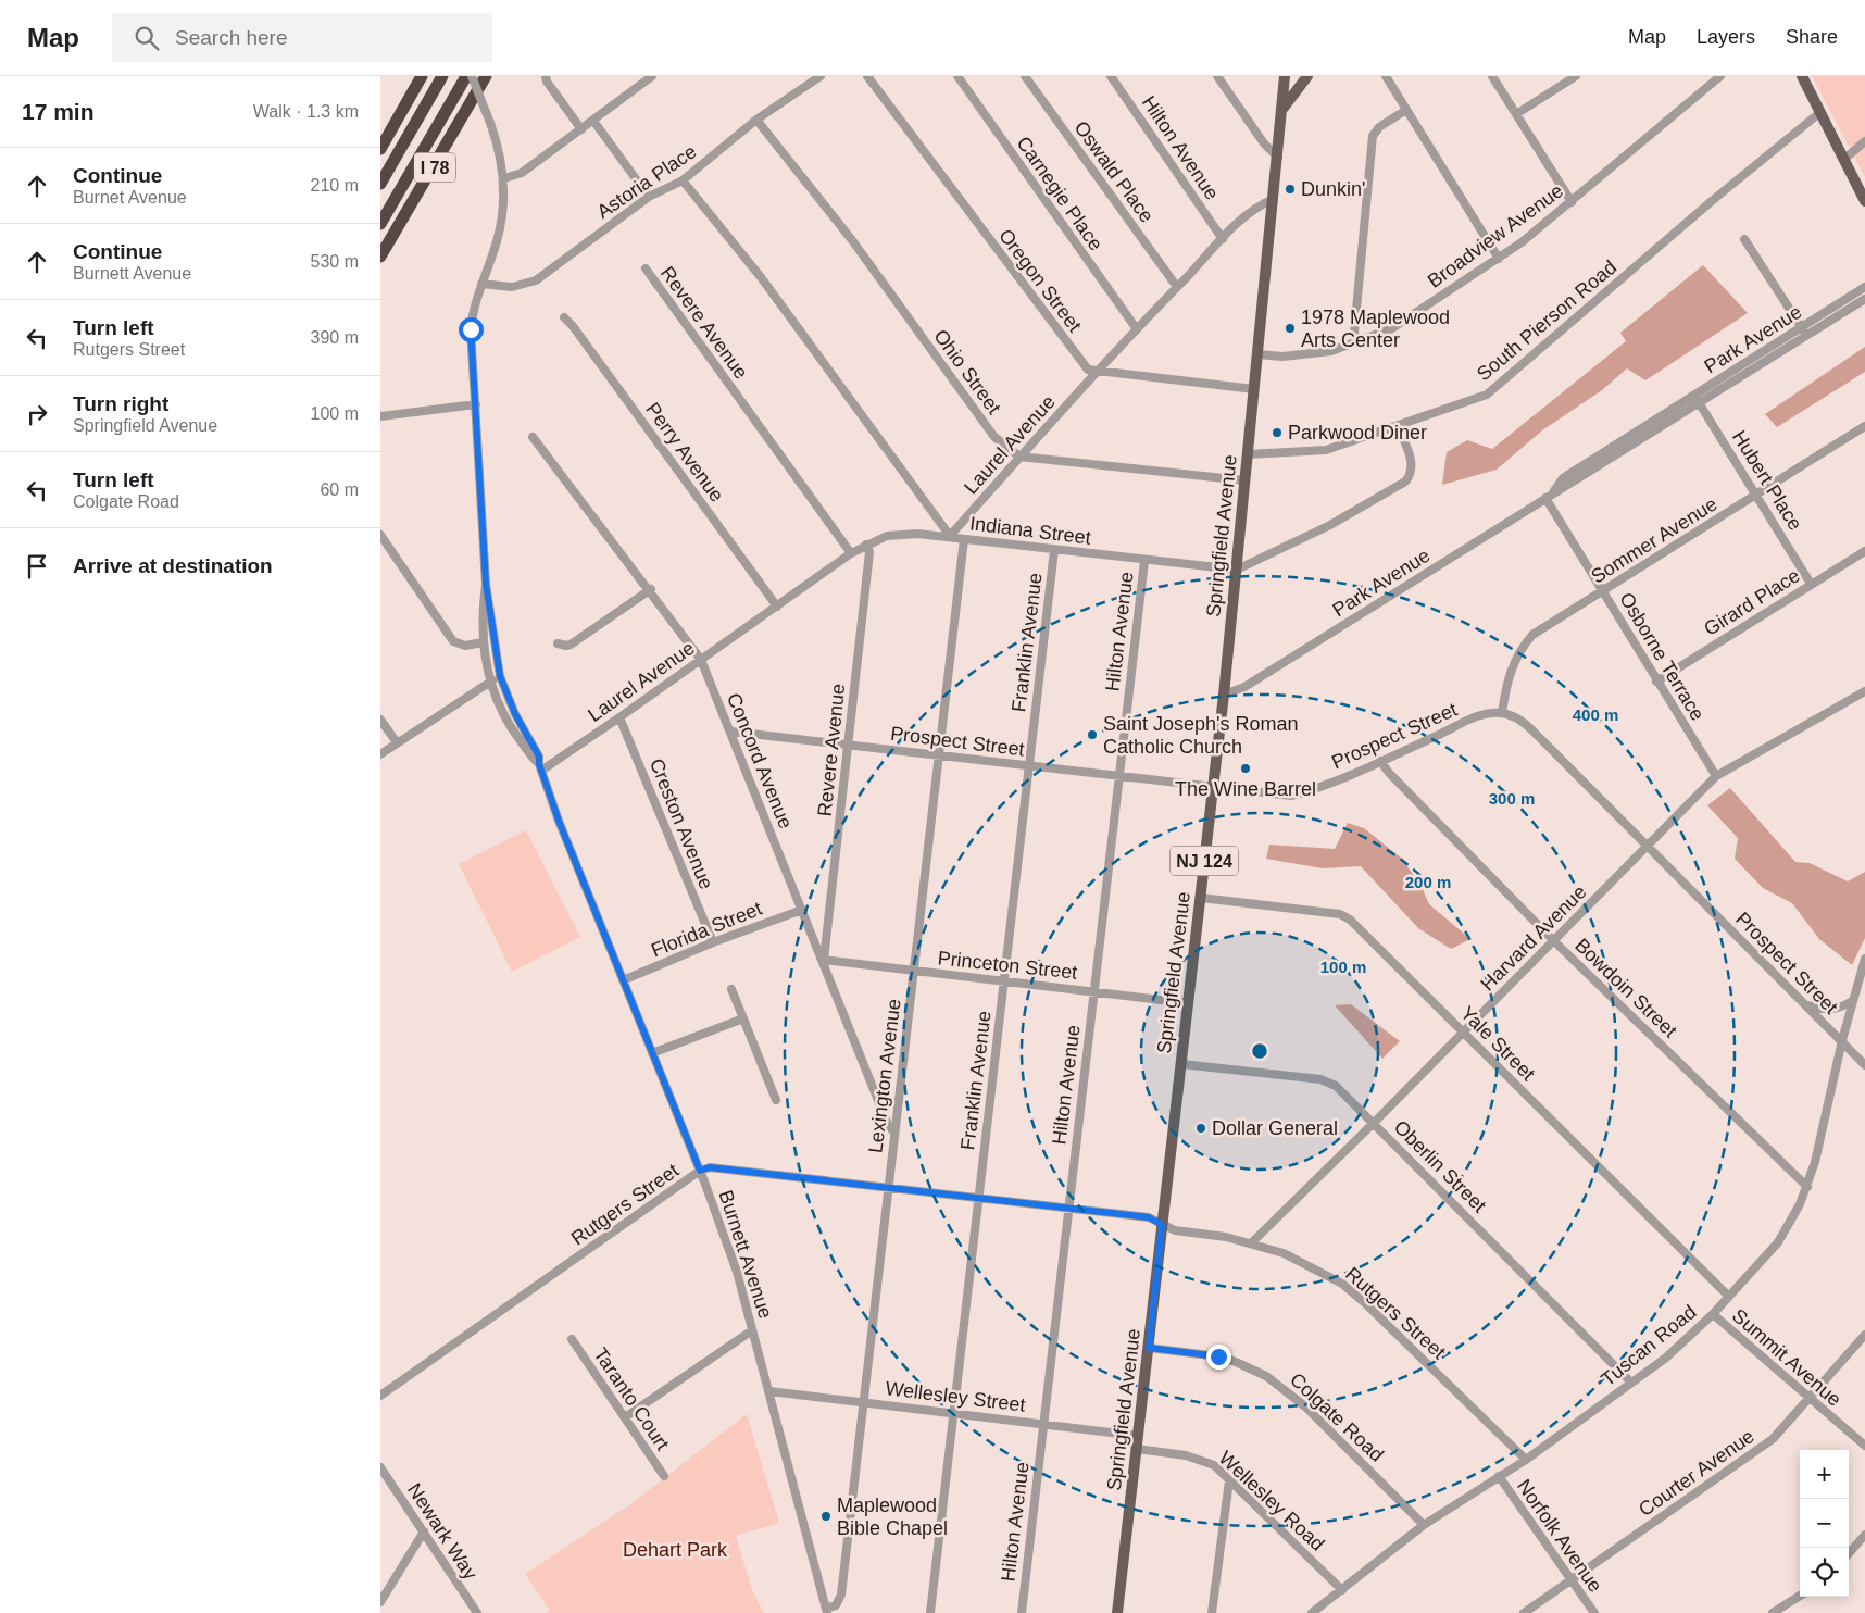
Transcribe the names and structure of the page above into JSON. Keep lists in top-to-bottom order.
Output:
{
  "streets": {
    "highway": ["I 78"],
    "main road": ["Springfield Avenue", "NJ 124"],
    "street": [
      "Hilton Avenue",
      "Oswald Place",
      "Astoria Place",
      "Carnegie Place",
      "Broadview Avenue",
      "Oregon Street",
      "South Pierson Road",
      "Revere Avenue",
      "Park Avenue",
      "Ohio Street",
      "Laurel Avenue",
      "Perry Avenue",
      "Hubert Place",
      "Indiana Street",
      "Sommer Avenue",
      "Girard Place",
      "Franklin Avenue",
      "Osborne Terrace",
      "Prospect Street",
      "Concord Avenue",
      "Creston Avenue",
      "Florida Street",
      "Harvard Avenue",
      "Princeton Street",
      "Bowdoin Street",
      "Yale Street",
      "Lexington Avenue",
      "Oberlin Street",
      "Rutgers Street",
      "Burnett Avenue",
      "Tuscan Road",
      "Summit Avenue",
      "Wellesley Street",
      "Taranto Court",
      "Colgate Road",
      "Courter Avenue",
      "Wellesley Road",
      "Newark Way",
      "Norfolk Avenue"
    ]
  },
  "crossings": [
    ["Hilton Avenue", "Laurel Avenue"],
    ["Hilton Avenue", "Indiana Street"],
    ["Hilton Avenue", "Prospect Street"],
    ["Hilton Avenue", "Princeton Street"],
    ["Hilton Avenue", "Rutgers Street"],
    ["Hilton Avenue", "Wellesley Street"],
    ["Oswald Place", "Laurel Avenue"],
    ["Astoria Place", "Ohio Street"],
    ["Astoria Place", "Indiana Street"],
    ["Carnegie Place", "Laurel Avenue"],
    ["Broadview Avenue", "Springfield Avenue"],
    ["Oregon Street", "Laurel Avenue"],
    ["South Pierson Road", "Springfield Avenue"],
    ["Revere Avenue", "Laurel Avenue"],
    ["Revere Avenue", "Prospect Street"],
    ["Revere Avenue", "Concord Avenue"],
    ["Revere Avenue", "Princeton Street"],
    ["Park Avenue", "Hubert Place"],
    ["Park Avenue", "Springfield Avenue"],
    ["Park Avenue", "Osborne Terrace"],
    ["Ohio Street", "Laurel Avenue"],
    ["Laurel Avenue", "Perry Avenue"],
    ["Laurel Avenue", "Indiana Street"],
    ["Laurel Avenue", "Springfield Avenue"],
    ["Laurel Avenue", "Concord Avenue"],
    ["Laurel Avenue", "Creston Avenue"],
    ["Laurel Avenue", "Burnett Avenue"],
    ["Hubert Place", "Sommer Avenue"],
    ["Hubert Place", "Girard Place"],
    ["Indiana Street", "Springfield Avenue"],
    ["Indiana Street", "Franklin Avenue"],
    ["Indiana Street", "Lexington Avenue"],
    ["Springfield Avenue", "Prospect Street"],
    ["Springfield Avenue", "Princeton Street"],
    ["Springfield Avenue", "Yale Street"],
    ["Springfield Avenue", "Oberlin Street"],
    ["Springfield Avenue", "Rutgers Street"],
    ["Springfield Avenue", "Wellesley Street"],
    ["Springfield Avenue", "Colgate Road"],
    ["Springfield Avenue", "Wellesley Road"],
    ["Sommer Avenue", "Osborne Terrace"],
    ["Sommer Avenue", "Prospect Street"],
    ["Girard Place", "Osborne Terrace"],
    ["Franklin Avenue", "Prospect Street"],
    ["Franklin Avenue", "Princeton Street"],
    ["Franklin Avenue", "Rutgers Street"],
    ["Franklin Avenue", "Wellesley Street"],
    ["Osborne Terrace", "Harvard Avenue"],
    ["Prospect Street", "Concord Avenue"],
    ["Prospect Street", "Harvard Avenue"],
    ["Prospect Street", "Bowdoin Street"],
    ["Prospect Street", "Lexington Avenue"],
    ["Prospect Street", "Tuscan Road"],
    ["Concord Avenue", "Florida Street"],
    ["Concord Avenue", "Princeton Street"],
    ["Concord Avenue", "Lexington Avenue"],
    ["Creston Avenue", "Florida Street"],
    ["Florida Street", "Burnett Avenue"],
    ["Harvard Avenue", "Bowdoin Street"],
    ["Harvard Avenue", "Yale Street"],
    ["Harvard Avenue", "Oberlin Street"],
    ["Harvard Avenue", "Rutgers Street"],
    ["Princeton Street", "Lexington Avenue"],
    ["Bowdoin Street", "Tuscan Road"],
    ["Yale Street", "Tuscan Road"],
    ["Lexington Avenue", "Rutgers Street"],
    ["Lexington Avenue", "Burnett Avenue"],
    ["Lexington Avenue", "Wellesley Street"],
    ["Oberlin Street", "Tuscan Road"],
    ["Rutgers Street", "Burnett Avenue"],
    ["Rutgers Street", "Tuscan Road"],
    ["Burnett Avenue", "Wellesley Street"],
    ["Tuscan Road", "Summit Avenue"],
    ["Tuscan Road", "Colgate Road"],
    ["Tuscan Road", "Wellesley Road"],
    ["Tuscan Road", "Norfolk Avenue"],
    ["Summit Avenue", "Courter Avenue"],
    ["Courter Avenue", "Norfolk Avenue"]
  ],
  "parks": ["Dehart Park"],
  "places": [
    "Dunkin'",
    "1978 Maplewood Arts Center",
    "Parkwood Diner",
    "Saint Joseph's Roman Catholic Church",
    "The Wine Barrel",
    "Dollar General",
    "Maplewood Bible Chapel"
  ],
  "page": {
    "header": "Map",
    "search": "Search here",
    "nav": ["Map", "Layers", "Share"],
    "heading": ["17 min", "Walk · 1.3 km"],
    "list": [
      ["Continue", "Burnet Avenue", "210 m"],
      ["Continue", "Burnett Avenue", "530 m"],
      ["Turn left", "Rutgers Street", "390 m"],
      ["Turn right", "Springfield Avenue", "100 m"],
      ["Turn left", "Colgate Road", "60 m"],
      "Arrive at destination"
    ],
    "map_buttons": ["+", "−"]
  },
  "rings": [
    "400 m",
    "300 m",
    "200 m",
    "100 m"
  ]
}
